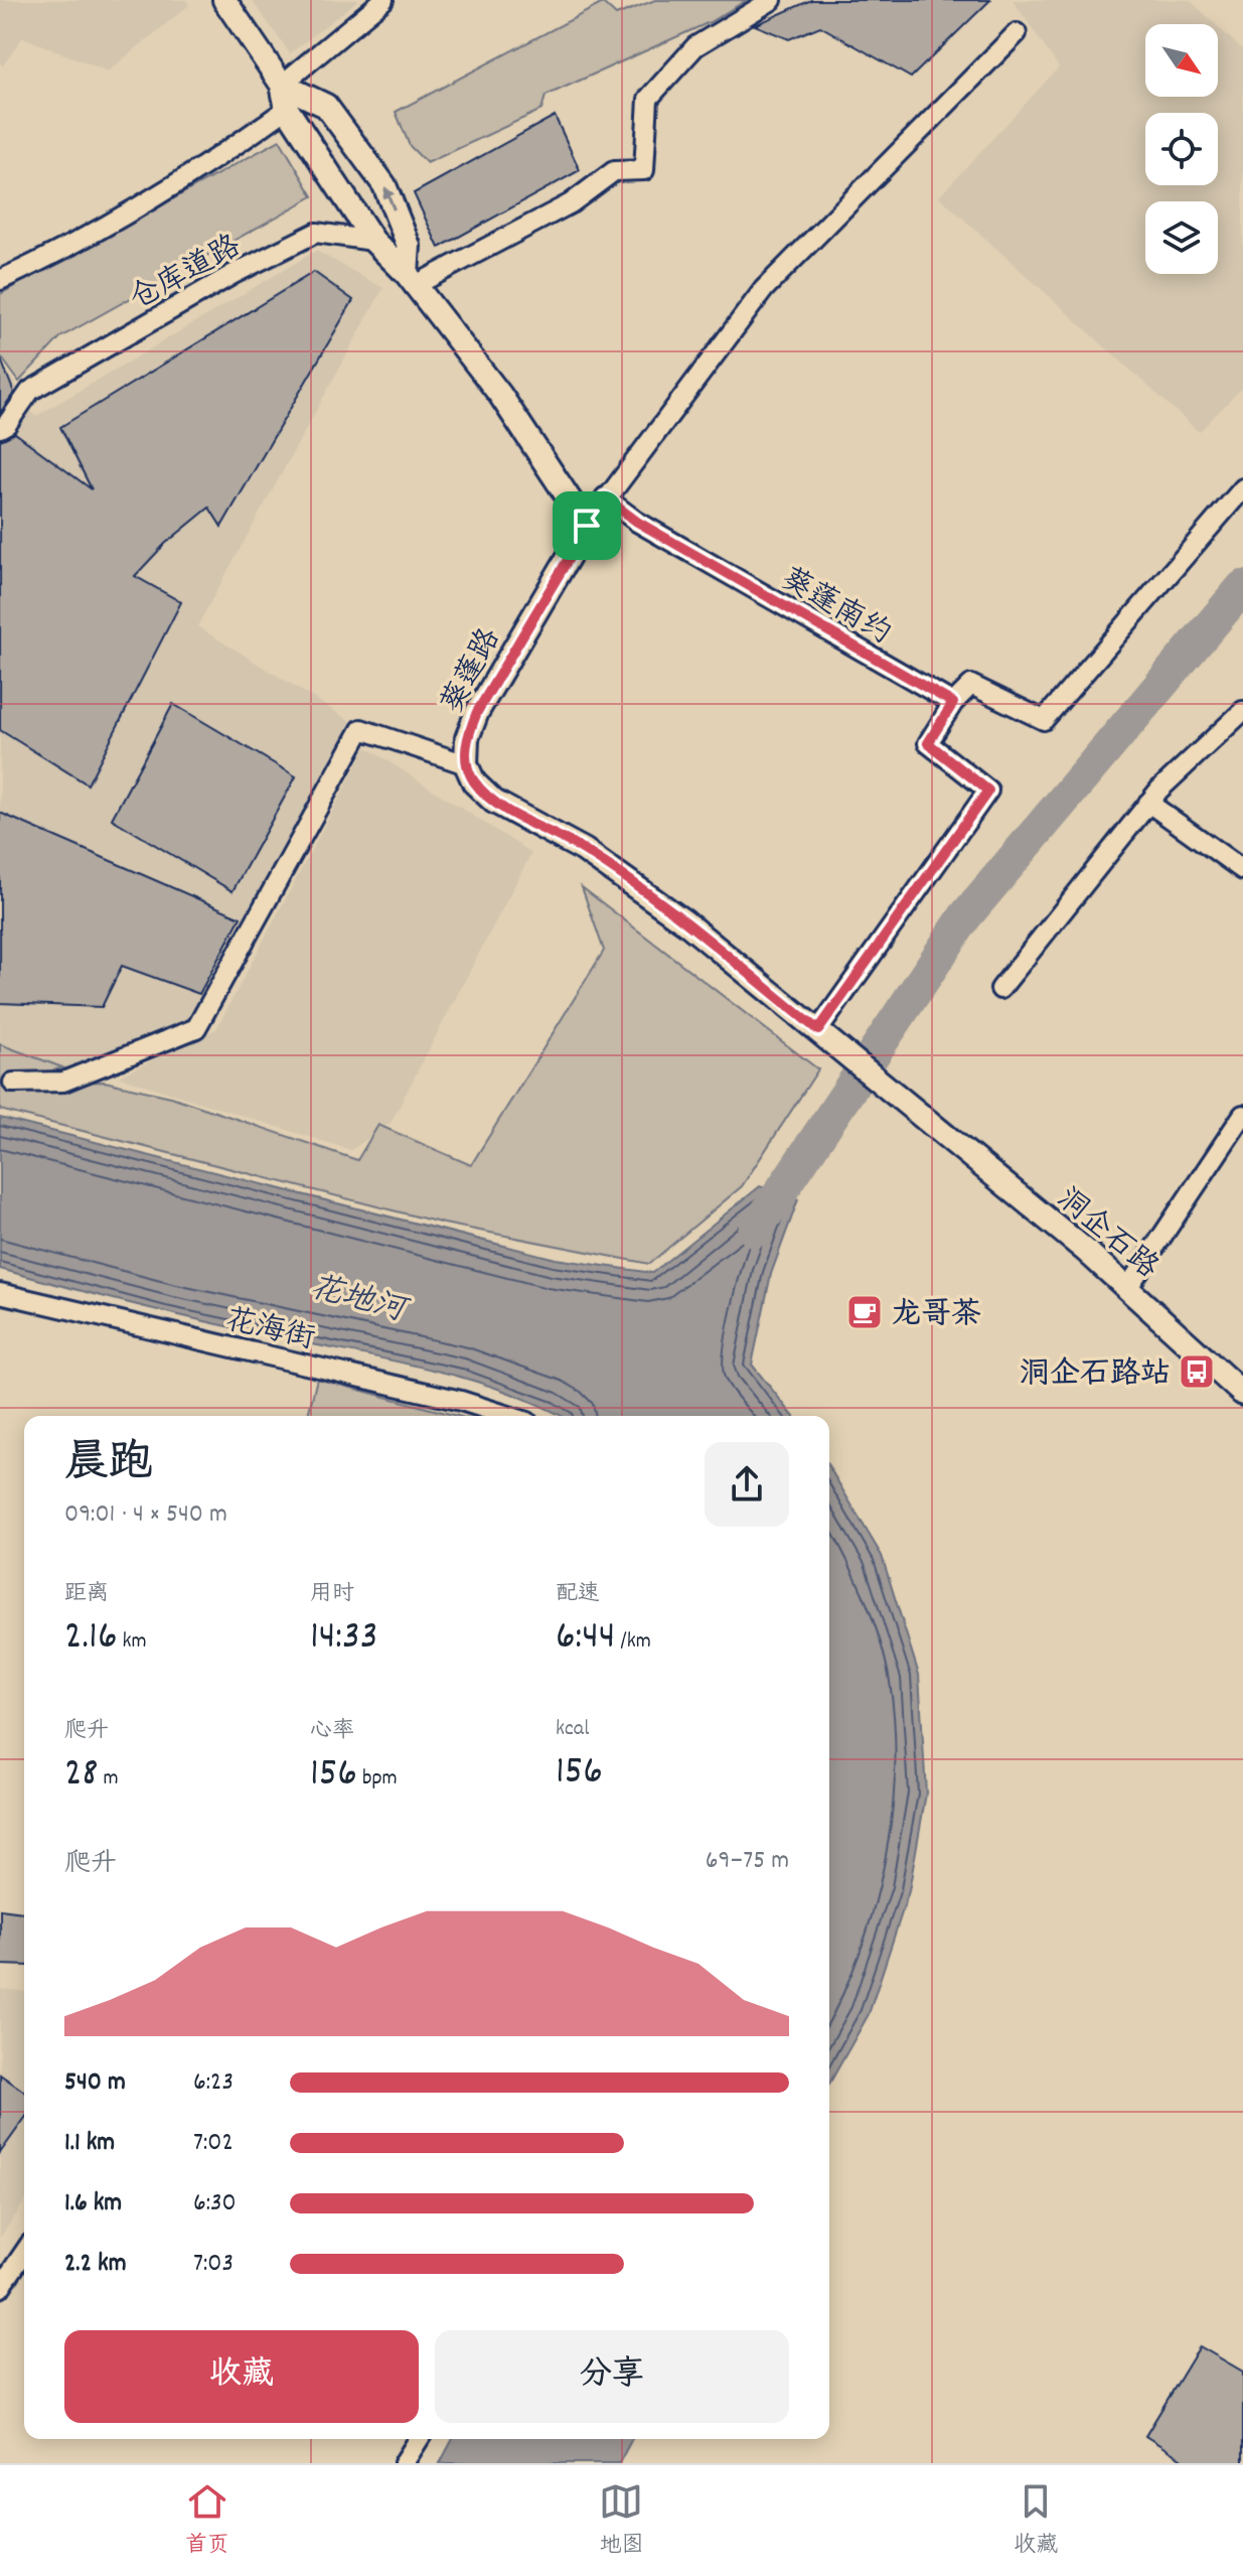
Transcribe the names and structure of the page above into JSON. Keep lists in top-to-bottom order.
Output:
{
  "streets": {
    "street": [
      "仓库道路",
      "葵蓬南约",
      "葵蓬路",
      "洞企石路",
      "花海街"
    ]
  },
  "water": ["花地河"],
  "places": {
    "cafe": ["龙哥茶"],
    "bus stop": ["洞企石路站"]
  },
  "north": "bottom right",
  "page": {
    "heading": ["晨跑", "09:01 · 4 × 540 m"],
    "stats": [
      ["距离", "2.16 km"],
      ["用时", "14:33"],
      ["配速", "6:44 /km"],
      ["爬升", "28 m"],
      ["心率", "156 bpm"],
      ["kcal", "156"]
    ],
    "chart": ["爬升", "69–75 m"],
    "list": [
      {
        "name": "540 m",
        "note": "6:23"
      },
      {
        "name": "1.1 km",
        "note": "7:02"
      },
      {
        "name": "1.6 km",
        "note": "6:30"
      },
      {
        "name": "2.2 km",
        "note": "7:03"
      }
    ],
    "buttons": ["收藏", "分享"],
    "tabs": ["首页", "地图", "收藏"]
  }
}
